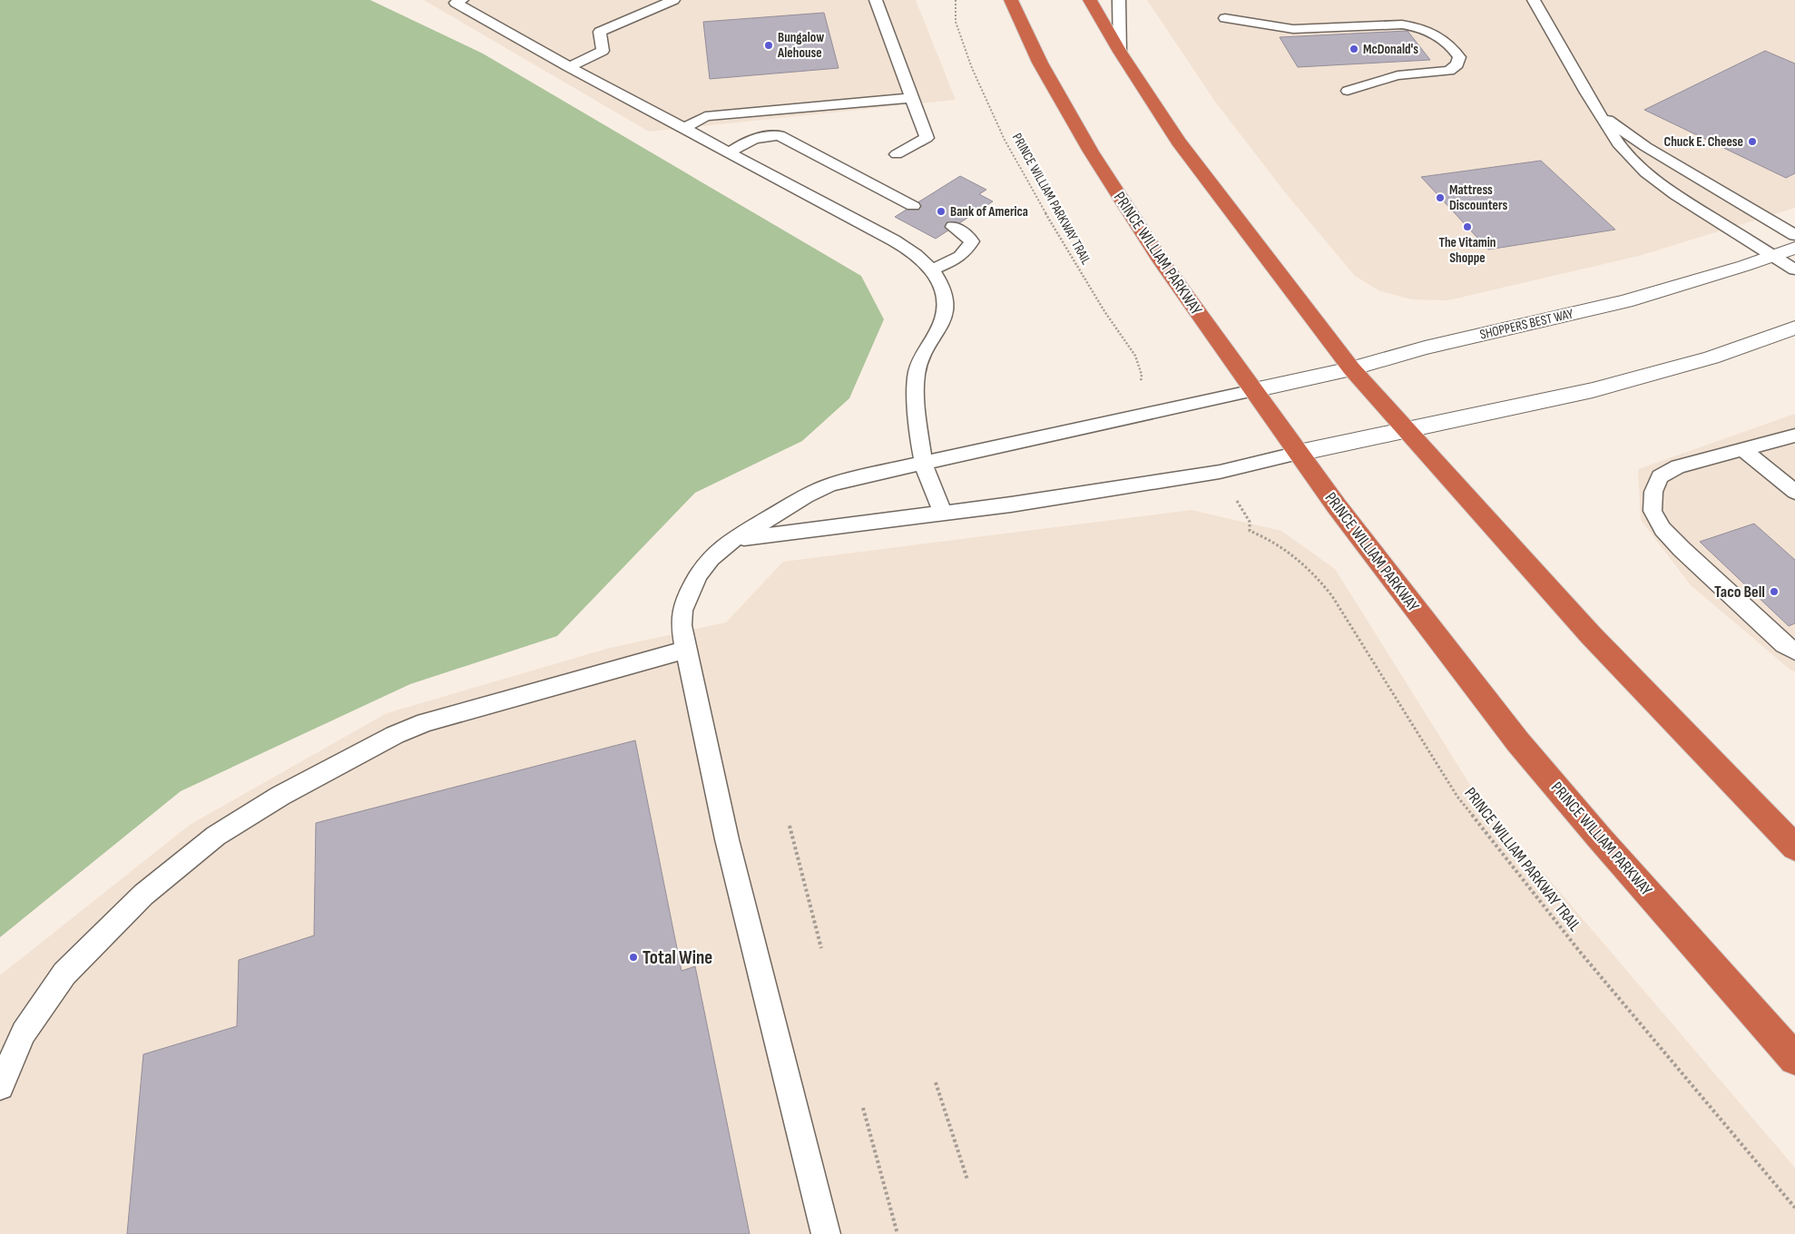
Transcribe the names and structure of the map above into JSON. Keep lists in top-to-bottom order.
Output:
{
  "streets": {
    "highway": ["PRINCE WILLIAM PARKWAY"],
    "street": ["SHOPPERS BEST WAY"],
    "path": ["PRINCE WILLIAM PARKWAY TRAIL"]
  },
  "crossings": [
    ["PRINCE WILLIAM PARKWAY", "SHOPPERS BEST WAY"]
  ],
  "places": [
    "Bungalow Alehouse",
    "McDonald's",
    "Chuck E. Cheese",
    "Mattress Discounters",
    "Bank of America",
    "The Vitamin Shoppe",
    "Taco Bell",
    "Total Wine"
  ]
}
